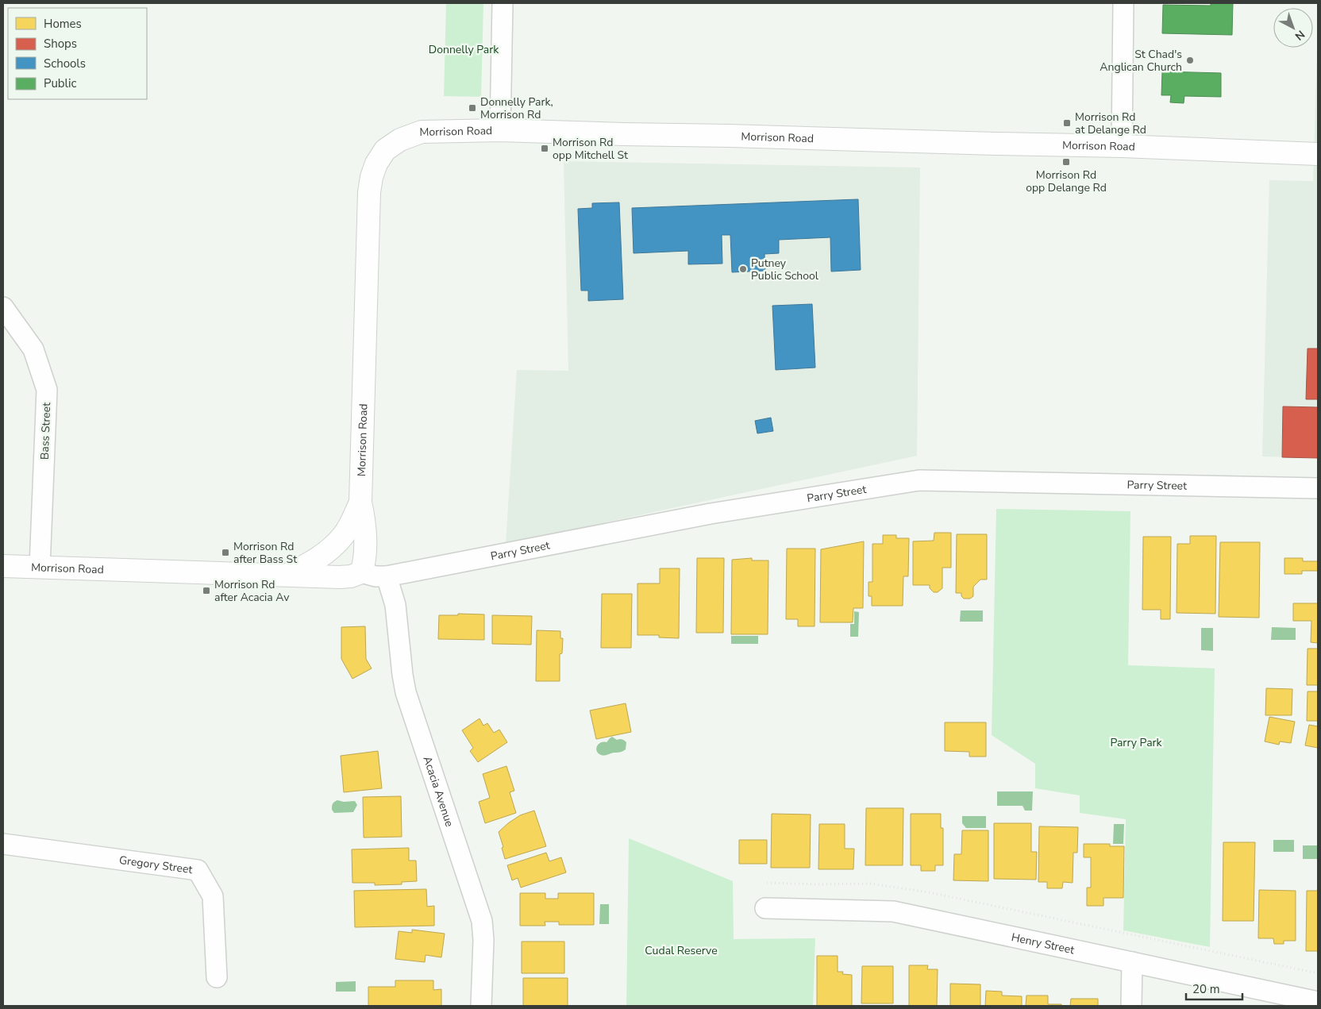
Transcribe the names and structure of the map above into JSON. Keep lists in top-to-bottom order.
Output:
{
  "streets": {
    "street": [
      "Morrison Road",
      "Bass Street",
      "Parry Street",
      "Acacia Avenue",
      "Gregory Street",
      "Henry Street"
    ]
  },
  "crossings": [
    ["Morrison Road", "Bass Street"],
    ["Morrison Road", "Parry Street"],
    ["Parry Street", "Acacia Avenue"]
  ],
  "parks": ["Donnelly Park", "Parry Park", "Cudal Reserve"],
  "places": {
    "other": ["St Chad's Anglican Church", "Putney Public School"],
    "transit": [
      "Donnelly Park, Morrison Rd",
      "Morrison Rd at Delange Rd",
      "Morrison Rd opp Mitchell St",
      "Morrison Rd opp Delange Rd",
      "Morrison Rd after Bass St",
      "Morrison Rd after Acacia Av"
    ]
  },
  "legend": [
    "Homes",
    "Shops",
    "Schools",
    "Public"
  ],
  "scale_bar": "20 m",
  "north": "bottom right"
}
